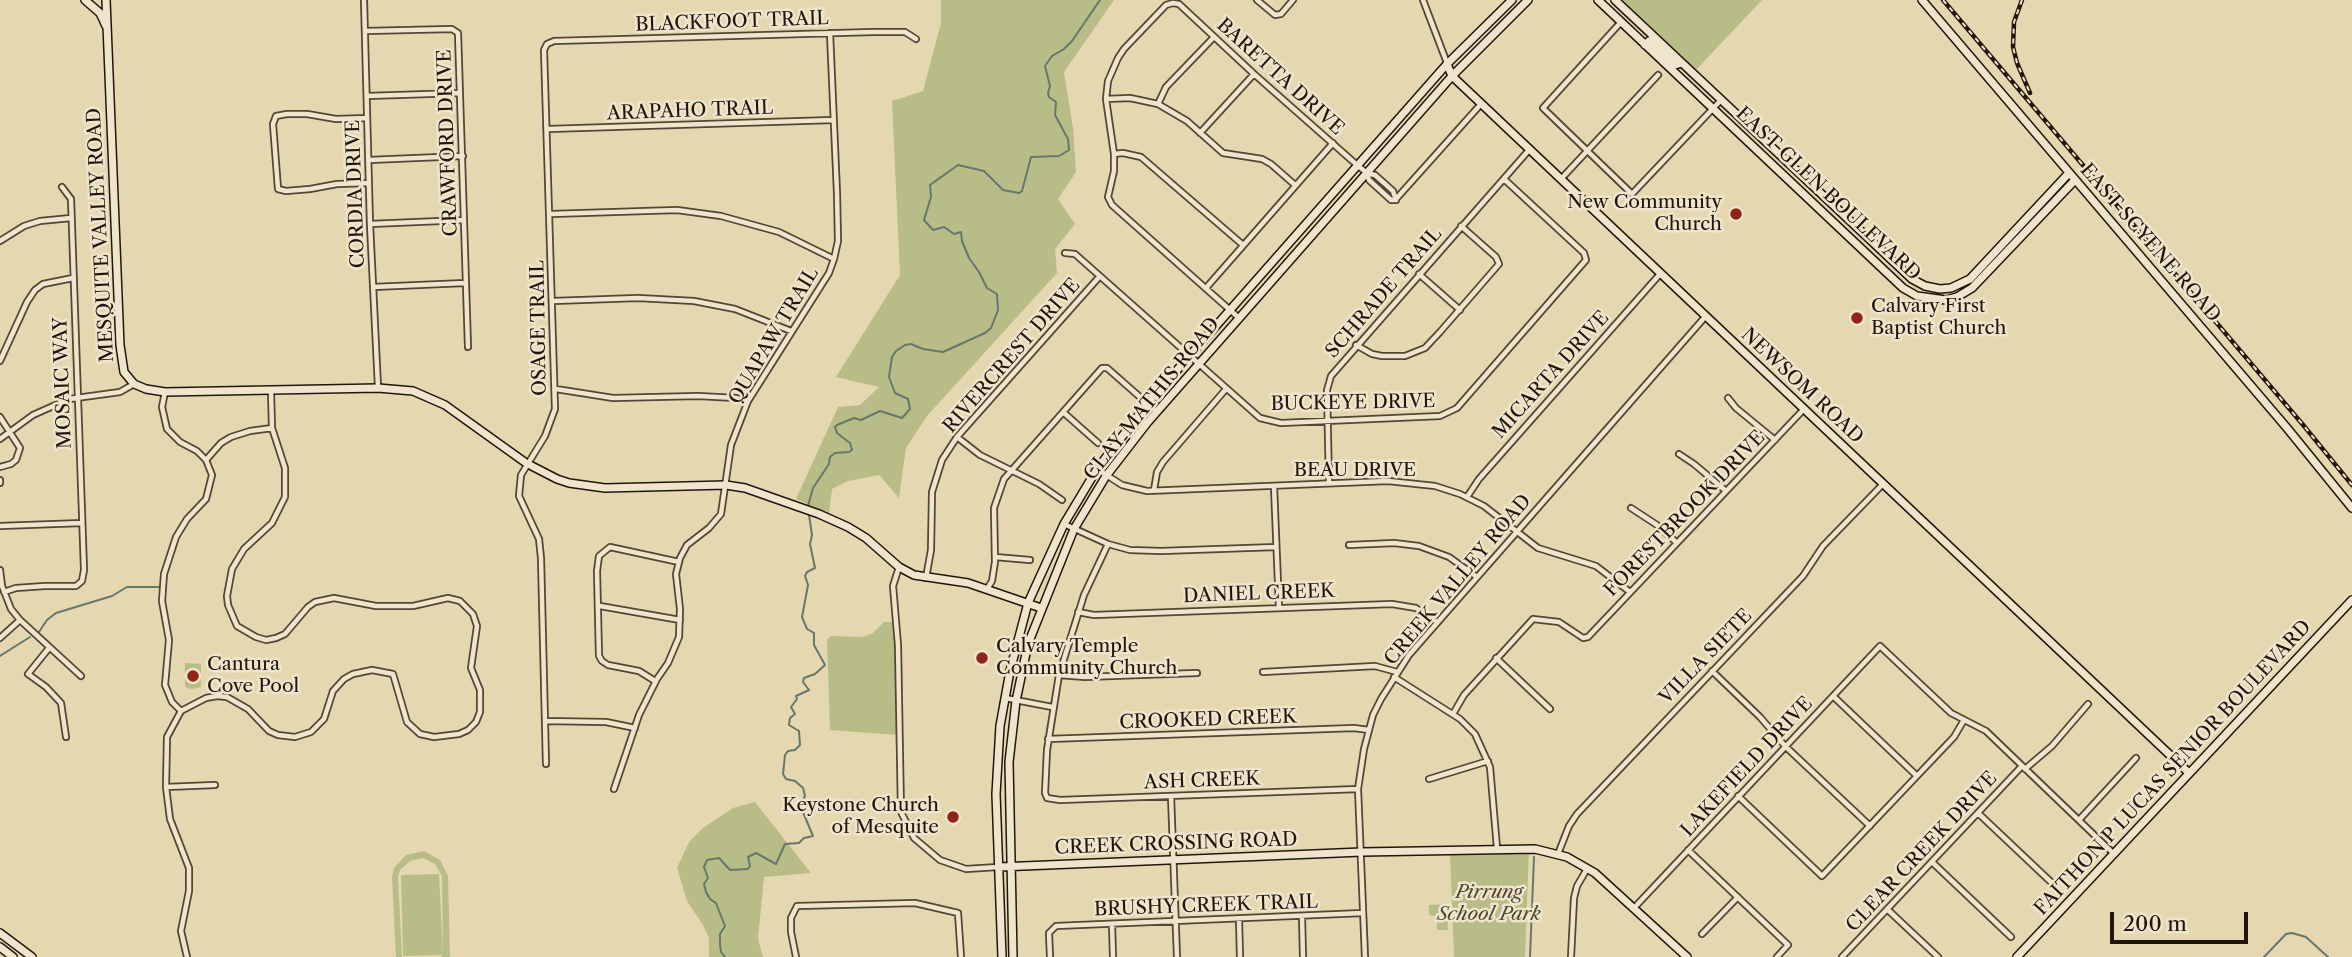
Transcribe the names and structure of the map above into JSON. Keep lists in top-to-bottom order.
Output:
{
  "streets": {
    "street": [
      "BLACKFOOT TRAIL",
      "BARETTA DRIVE",
      "ARAPAHO TRAIL",
      "CRAWFORD DRIVE",
      "CORDIA DRIVE",
      "EAST GLEN BOULEVARD",
      "MESQUITE VALLEY ROAD",
      "EAST SCYENE ROAD",
      "SCHRADE TRAIL",
      "OSAGE TRAIL",
      "QUAPAW TRAIL",
      "RIVERCREST DRIVE",
      "MICARTA DRIVE",
      "MOSAIC WAY",
      "NEWSOM ROAD",
      "CLAY MATHIS ROAD",
      "BUCKEYE DRIVE",
      "BEAU DRIVE",
      "FORESTBROOK DRIVE",
      "CREEK VALLEY ROAD",
      "DANIEL CREEK",
      "VILLA SIETE",
      "CROOKED CREEK",
      "LAKEFIELD DRIVE",
      "FAITHON P LUCAS SENIOR BOULEVARD",
      "ASH CREEK",
      "CREEK CROSSING ROAD",
      "CLEAR CREEK DRIVE",
      "BRUSHY CREEK TRAIL"
    ]
  },
  "crossings": [
    ["BLACKFOOT TRAIL", "OSAGE TRAIL"],
    ["BLACKFOOT TRAIL", "QUAPAW TRAIL"],
    ["BARETTA DRIVE", "CLAY MATHIS ROAD"],
    ["ARAPAHO TRAIL", "OSAGE TRAIL"],
    ["ARAPAHO TRAIL", "QUAPAW TRAIL"],
    ["CRAWFORD DRIVE", "CORDIA DRIVE"],
    ["CORDIA DRIVE", "MESQUITE VALLEY ROAD"],
    ["EAST GLEN BOULEVARD", "EAST SCYENE ROAD"],
    ["MESQUITE VALLEY ROAD", "OSAGE TRAIL"],
    ["MESQUITE VALLEY ROAD", "QUAPAW TRAIL"],
    ["MESQUITE VALLEY ROAD", "RIVERCREST DRIVE"],
    ["MESQUITE VALLEY ROAD", "CLAY MATHIS ROAD"],
    ["MESQUITE VALLEY ROAD", "CREEK CROSSING ROAD"],
    ["SCHRADE TRAIL", "NEWSOM ROAD"],
    ["SCHRADE TRAIL", "BUCKEYE DRIVE"],
    ["SCHRADE TRAIL", "BEAU DRIVE"],
    ["RIVERCREST DRIVE", "BUCKEYE DRIVE"],
    ["MICARTA DRIVE", "NEWSOM ROAD"],
    ["MICARTA DRIVE", "BEAU DRIVE"],
    ["NEWSOM ROAD", "CLAY MATHIS ROAD"],
    ["NEWSOM ROAD", "FORESTBROOK DRIVE"],
    ["NEWSOM ROAD", "CREEK VALLEY ROAD"],
    ["NEWSOM ROAD", "VILLA SIETE"],
    ["NEWSOM ROAD", "FAITHON P LUCAS SENIOR BOULEVARD"],
    ["CLAY MATHIS ROAD", "BUCKEYE DRIVE"],
    ["CLAY MATHIS ROAD", "BEAU DRIVE"],
    ["CLAY MATHIS ROAD", "CREEK CROSSING ROAD"],
    ["BEAU DRIVE", "FORESTBROOK DRIVE"],
    ["BEAU DRIVE", "CREEK VALLEY ROAD"],
    ["CREEK VALLEY ROAD", "DANIEL CREEK"],
    ["CREEK VALLEY ROAD", "CROOKED CREEK"],
    ["CREEK VALLEY ROAD", "ASH CREEK"],
    ["CREEK VALLEY ROAD", "CREEK CROSSING ROAD"],
    ["CREEK VALLEY ROAD", "BRUSHY CREEK TRAIL"],
    ["VILLA SIETE", "CREEK CROSSING ROAD"],
    ["CROOKED CREEK", "ASH CREEK"],
    ["LAKEFIELD DRIVE", "CREEK CROSSING ROAD"]
  ],
  "parks": ["Pirrung School Park"],
  "places": [
    "New Community Church",
    "Calvary First Baptist Church",
    "Calvary Temple Community Church",
    "Cantura Cove Pool",
    "Keystone Church of Mesquite"
  ],
  "scale_bar": "200 m"
}
